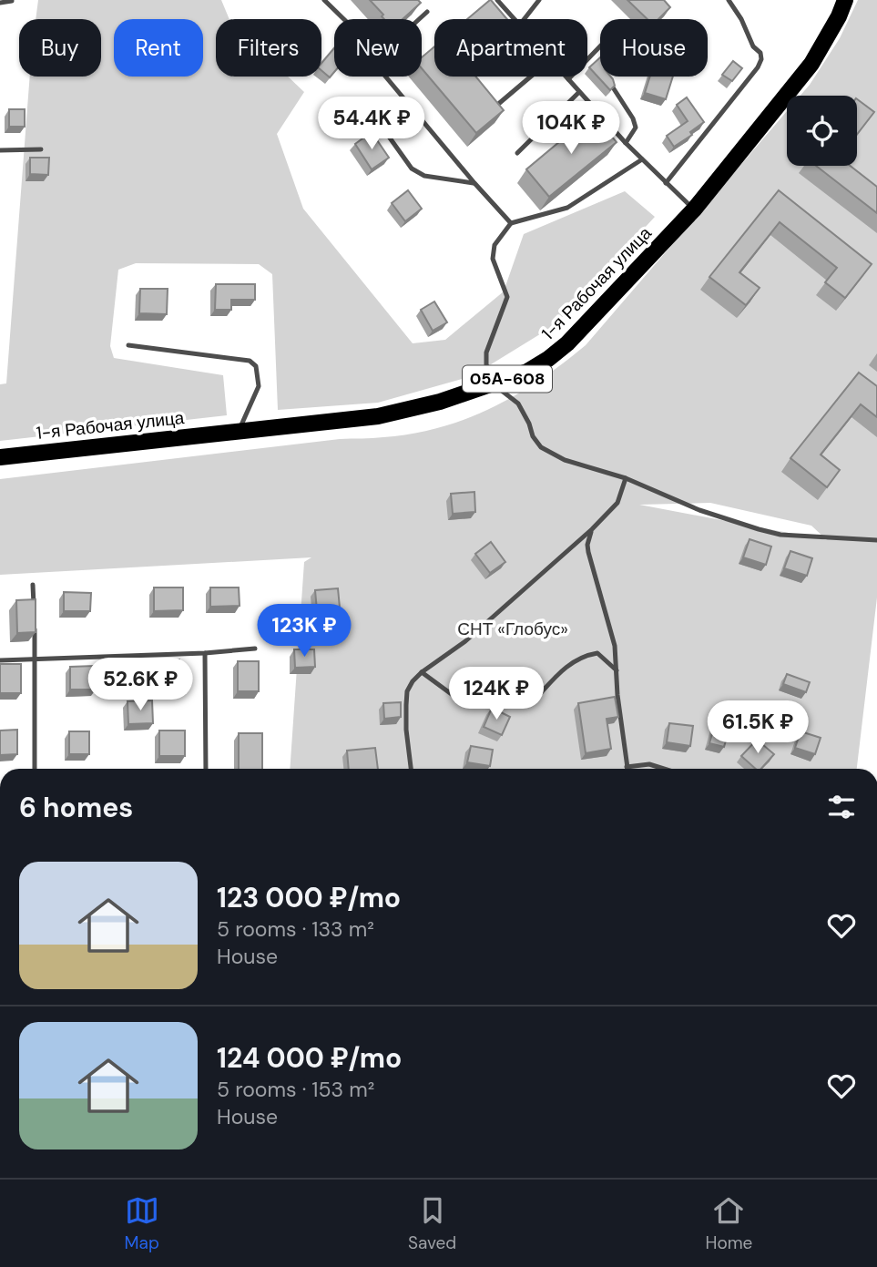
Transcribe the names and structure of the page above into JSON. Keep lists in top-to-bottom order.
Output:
{
  "streets": {
    "main road": ["1-я Рабочая улица", "05А-608"]
  },
  "parks": ["СНТ «Глобус»"],
  "page": {
    "chip": [
      "Buy",
      "Rent",
      "Filters",
      "New",
      "Apartment",
      "House"
    ],
    "price": [
      "54.4K ₽",
      "104K ₽",
      "123K ₽",
      "52.6K ₽",
      "124K ₽",
      "61.5K ₽"
    ],
    "heading": "6 homes",
    "list": [
      {
        "name": "123 000 ₽/mo",
        "note": "5 rooms · 133 m² · House"
      },
      {
        "name": "124 000 ₽/mo",
        "note": "5 rooms · 153 m² · House"
      }
    ],
    "tabs": ["Map", "Saved", "Home"]
  }
}
